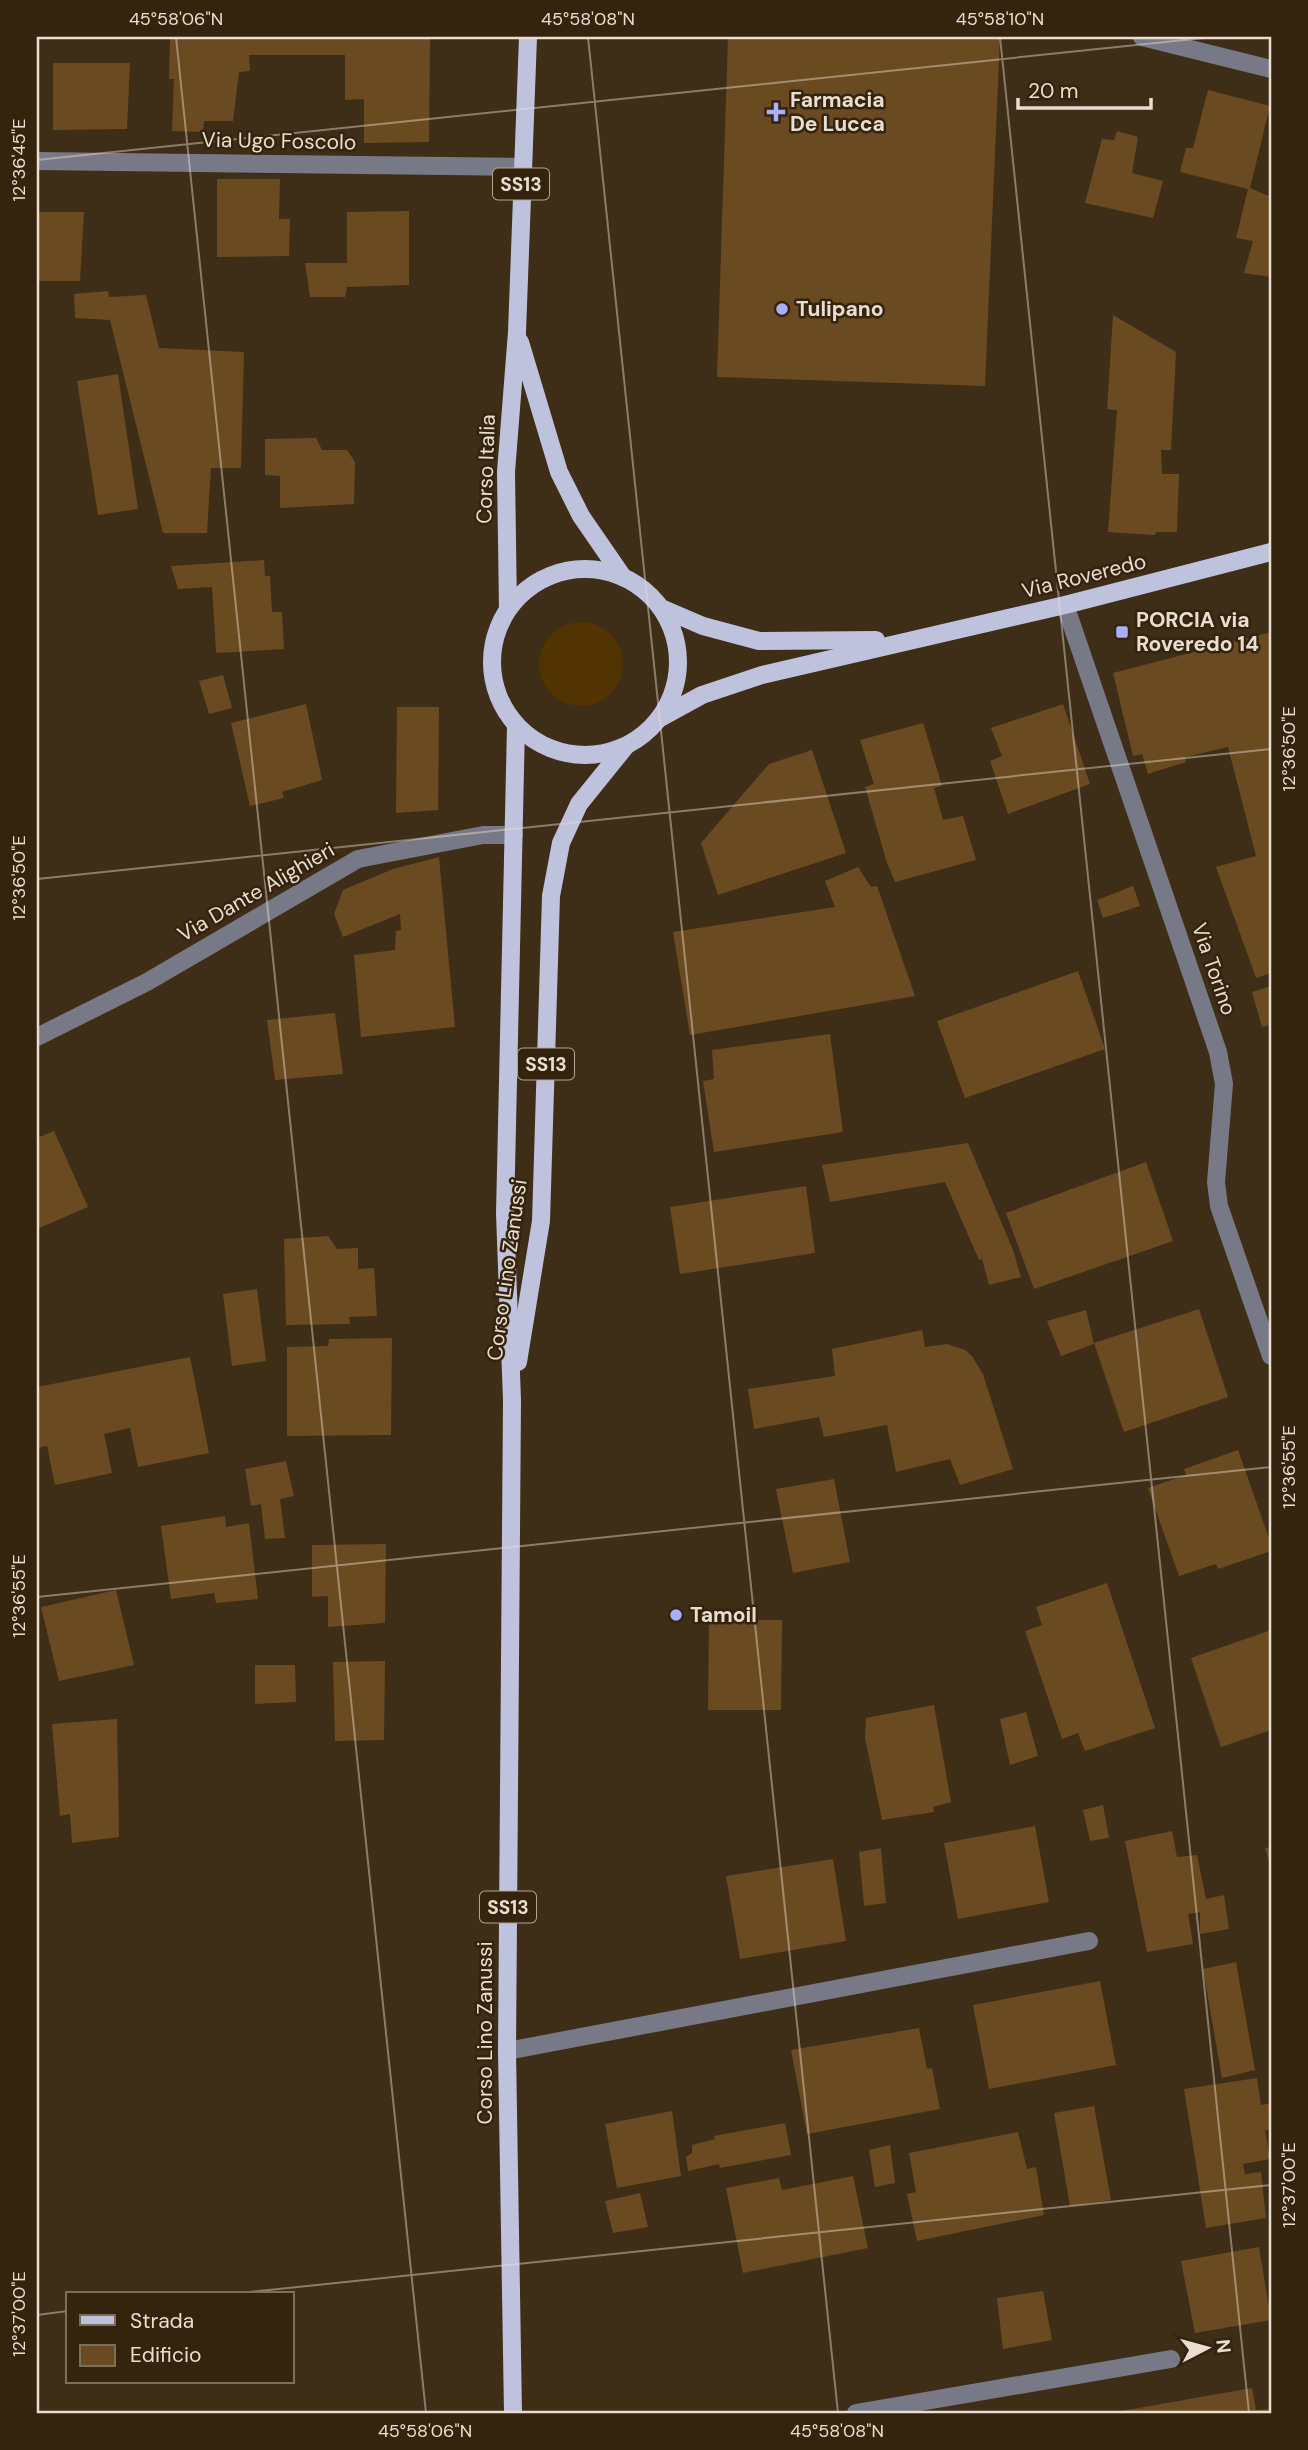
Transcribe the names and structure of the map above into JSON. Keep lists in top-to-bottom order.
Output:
{
  "streets": {
    "main road": [
      "SS13",
      "Corso Italia",
      "Via Roveredo",
      "Corso Lino Zanussi"
    ],
    "street": ["Via Ugo Foscolo", "Via Dante Alighieri", "Via Torino"]
  },
  "crossings": [
    ["Via Ugo Foscolo", "Corso Italia"],
    ["Corso Italia", "Via Roveredo"],
    ["Corso Italia", "Corso Lino Zanussi"],
    ["Via Roveredo", "Via Torino"],
    ["Via Roveredo", "Corso Lino Zanussi"],
    ["Via Dante Alighieri", "Corso Lino Zanussi"]
  ],
  "places": {
    "health": ["Farmacia De Lucca"],
    "other": ["Tulipano", "Tamoil"],
    "transit": ["PORCIA via Roveredo 14"]
  },
  "legend": ["Strada", "Edificio"],
  "scale_bar": "20 m",
  "north": "right",
  "coordinates": [
    "45°58'06\"N",
    "45°58'08\"N",
    "45°58'10\"N",
    "12°36'45\"E",
    "12°36'50\"E",
    "12°36'55\"E",
    "12°37'00\"E"
  ]
}
